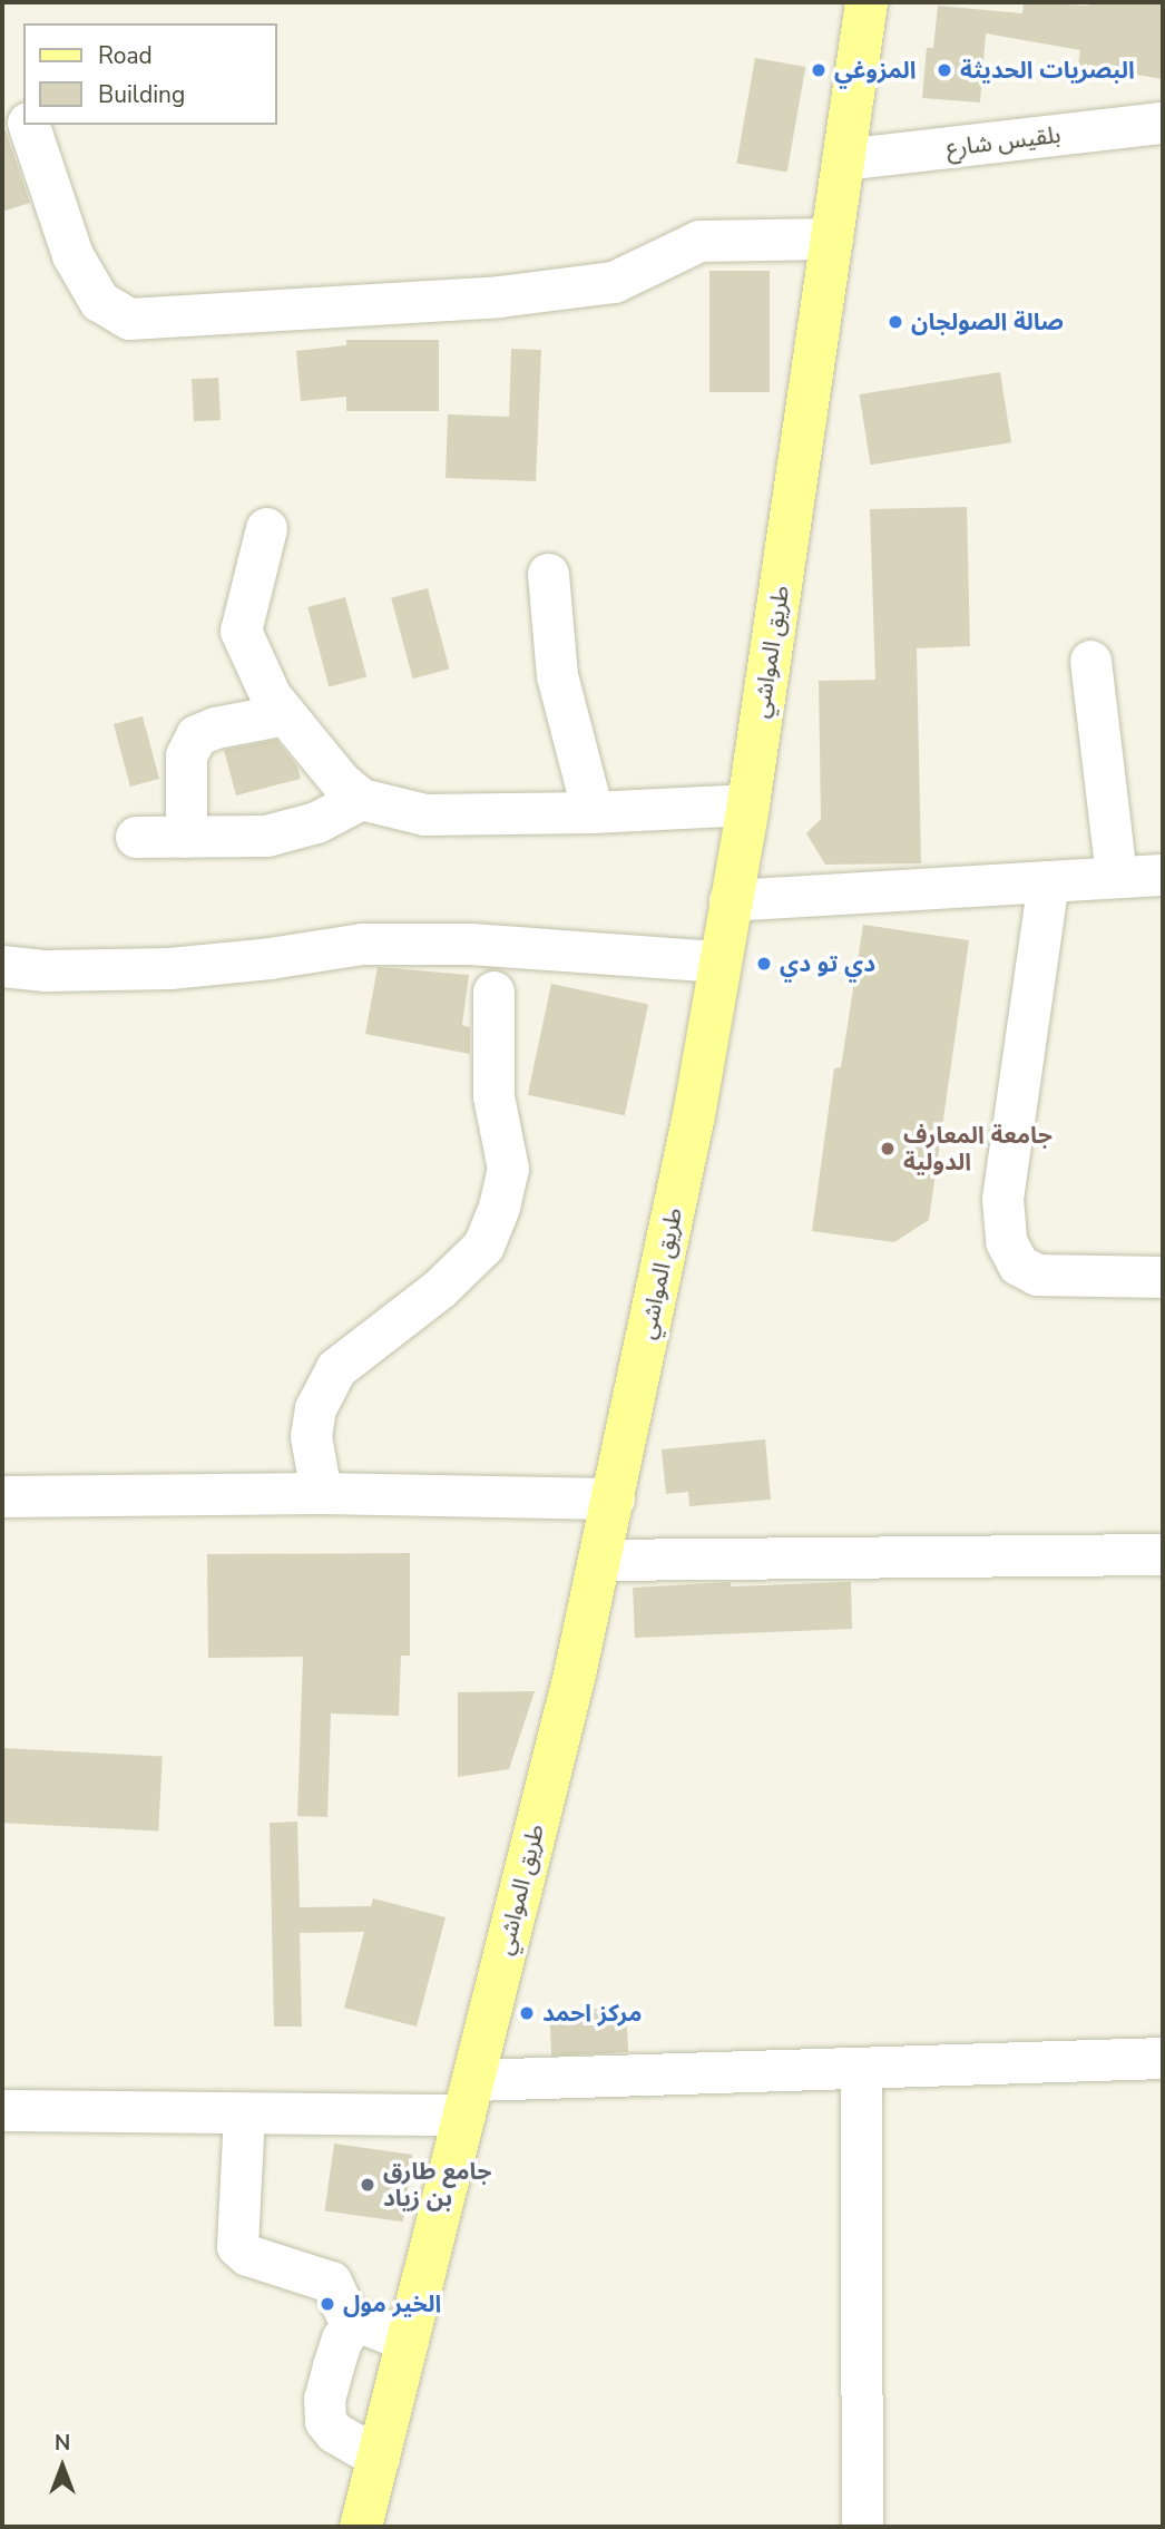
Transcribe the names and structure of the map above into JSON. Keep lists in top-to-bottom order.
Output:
{
  "streets": {
    "main road": ["طريق المواشي"],
    "street": ["بلقيس شارع"]
  },
  "crossings": [
    ["بلقيس شارع", "طريق المواشي"]
  ],
  "places": [
    "المزوغي",
    "البصريات الحديثة",
    "صالة الصولجان",
    "دي تو دي",
    "جامعة المعارف الدولية",
    "مركز احمد",
    "جامع طارق بن زياد",
    "الخير مول"
  ],
  "legend": ["Road", "Building"],
  "north": "top"
}
